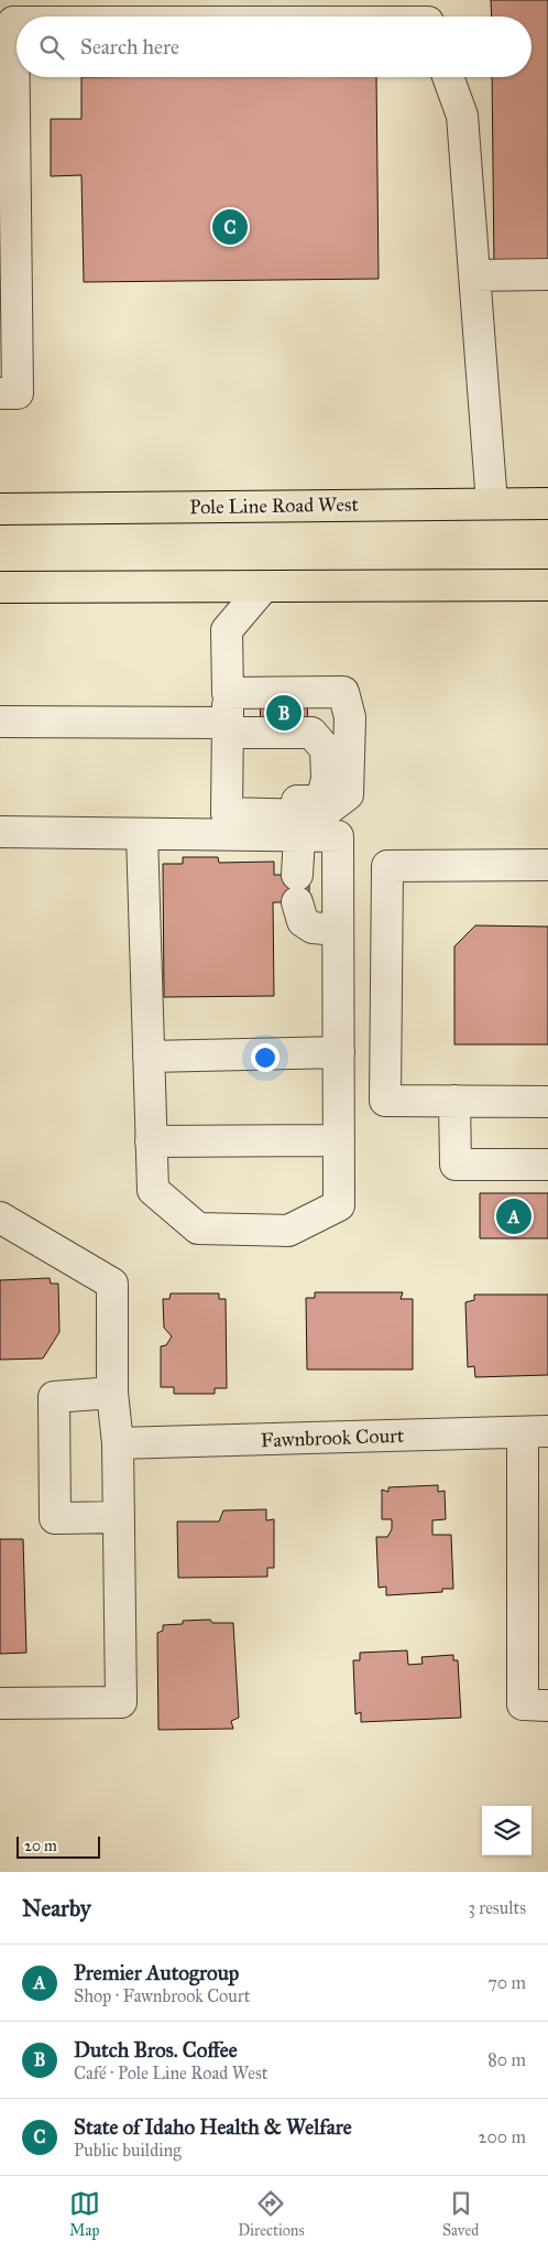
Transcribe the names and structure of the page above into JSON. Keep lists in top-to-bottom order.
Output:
{
  "streets": {
    "highway": ["Pole Line Road West"],
    "street": ["Fawnbrook Court"]
  },
  "scale_bar": "20 m",
  "page": {
    "search": "Search here",
    "pins": ["C", "B", "A"],
    "scale": "20 m",
    "heading": ["Nearby", "3 results"],
    "list": [
      {
        "mark": "A",
        "name": "Premier Autogroup",
        "note": "Shop · Fawnbrook Court",
        "value": "70 m"
      },
      {
        "mark": "B",
        "name": "Dutch Bros. Coffee",
        "note": "Café · Pole Line Road West",
        "value": "80 m"
      },
      {
        "mark": "C",
        "name": "State of Idaho Health & Welfare",
        "note": "Public building",
        "value": "200 m"
      }
    ],
    "nav": ["Map", "Directions", "Saved"]
  }
}
